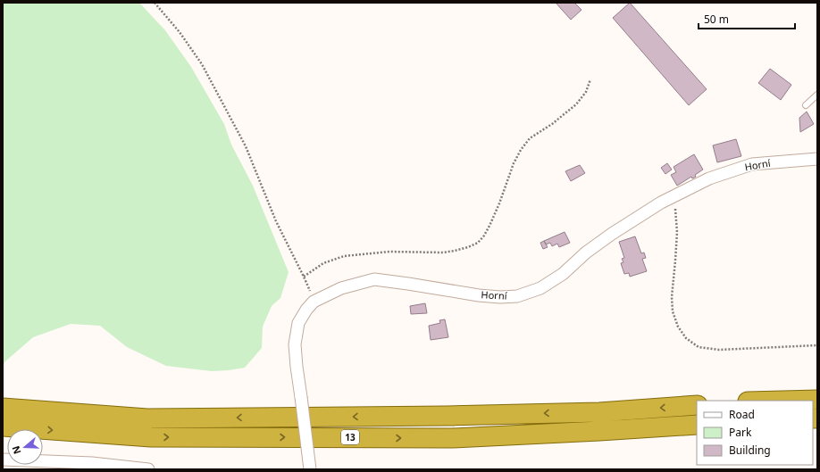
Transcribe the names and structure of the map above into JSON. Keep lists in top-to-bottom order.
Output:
{
  "streets": {
    "highway": ["13"],
    "street": ["Horní"]
  },
  "legend": ["Road", "Park", "Building"],
  "scale_bar": "50 m",
  "north": "left"
}
